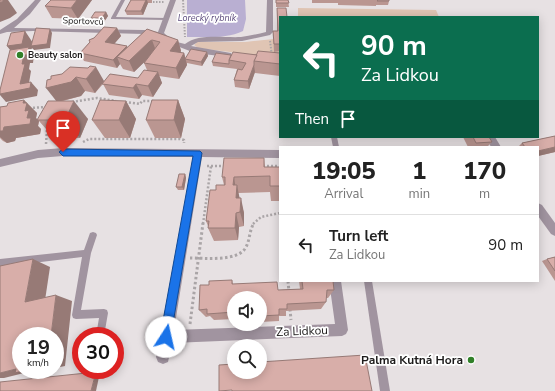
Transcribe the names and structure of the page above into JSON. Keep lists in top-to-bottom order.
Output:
{
  "streets": {
    "street": ["Sportovců", "Za Lidkou"]
  },
  "water": ["Lorecký rybník"],
  "places": ["Beauty salon", "Palma Kutná Hora"],
  "page": {
    "turn": ["90 m", "Za Lidkou"],
    "then": "Then",
    "eta": [
      "19:05",
      "Arrival",
      "1",
      "min",
      "170",
      "m"
    ],
    "list": [
      {
        "name": "Turn left",
        "note": "Za Lidkou",
        "value": "90 m"
      }
    ],
    "speed": "19 km/h",
    "limit": "30"
  }
}
